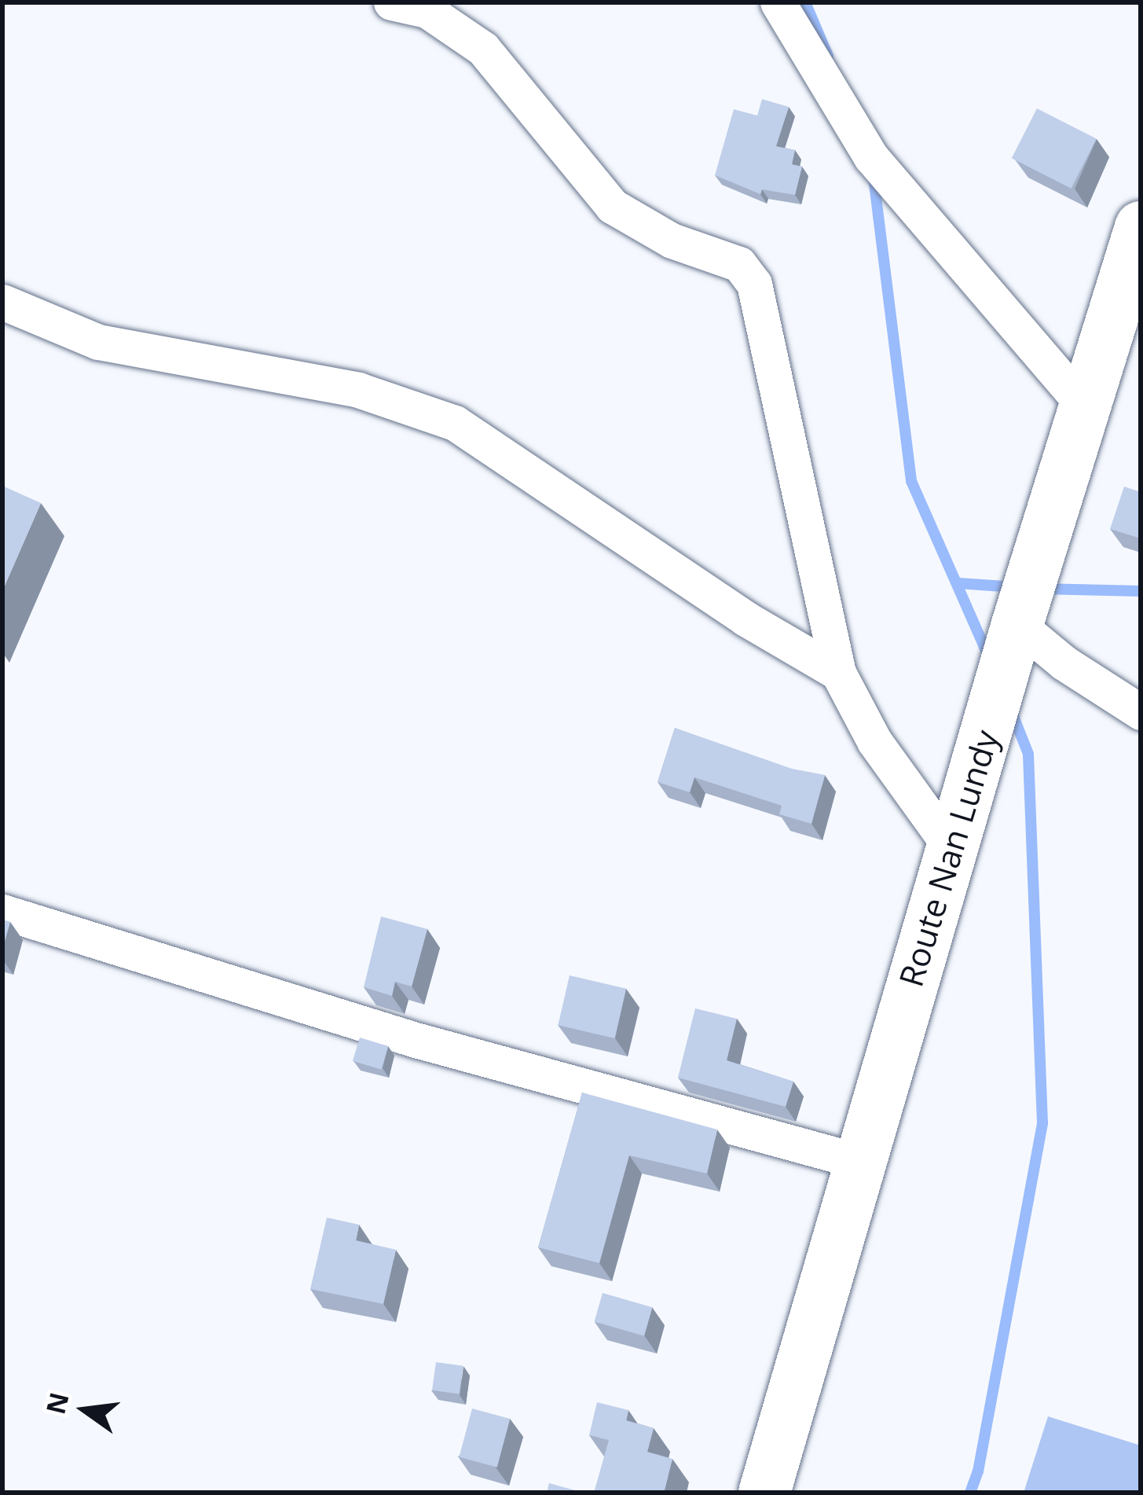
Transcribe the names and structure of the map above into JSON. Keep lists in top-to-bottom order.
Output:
{
  "streets": {
    "main road": ["Route Nan Lundy"]
  },
  "north": "left"
}
